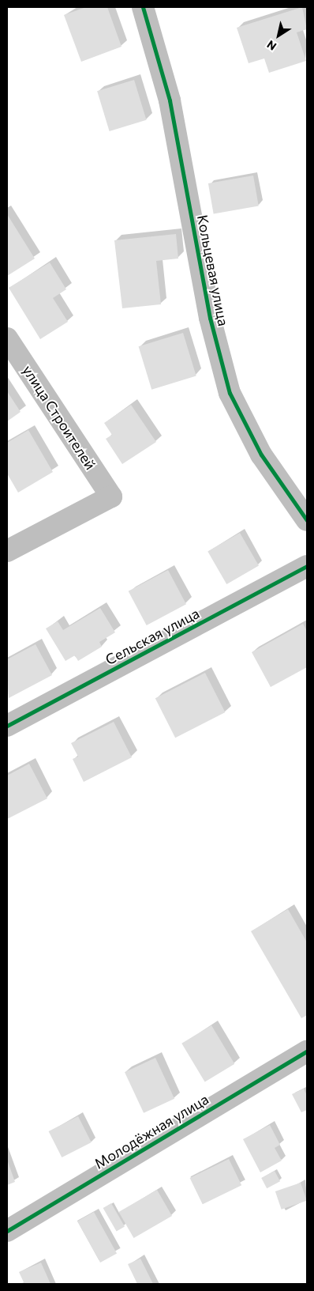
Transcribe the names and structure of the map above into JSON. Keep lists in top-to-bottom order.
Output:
{
  "streets": {
    "street": [
      "Кольцевая улица",
      "улица Строителей",
      "Сельская улица",
      "Молодёжная улица"
    ]
  },
  "north": "bottom left"
}
